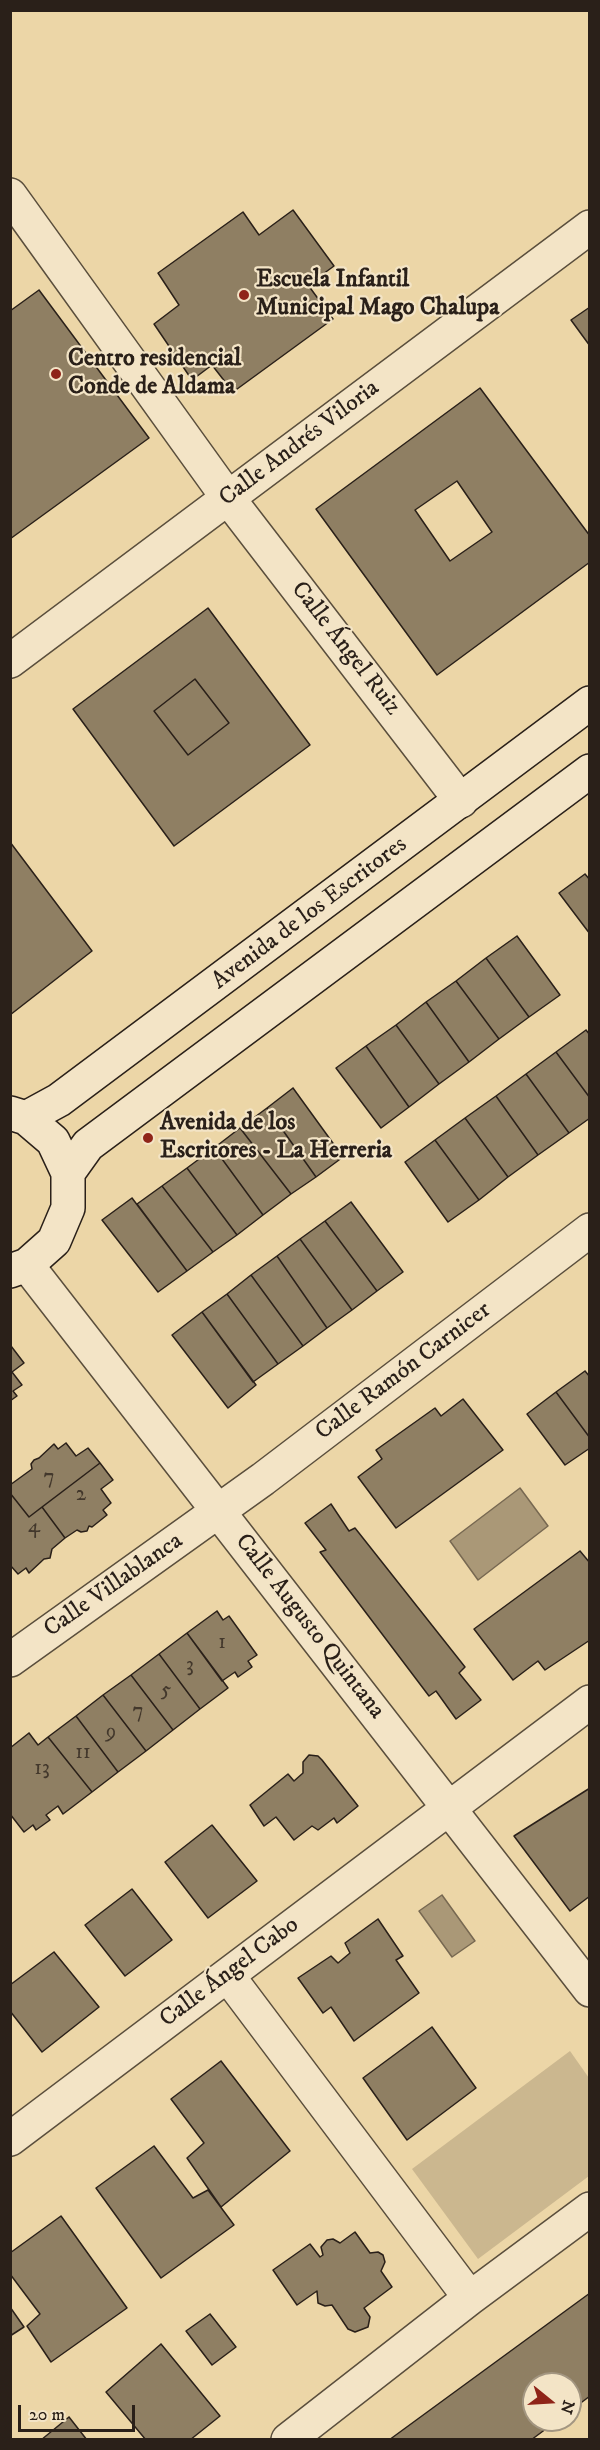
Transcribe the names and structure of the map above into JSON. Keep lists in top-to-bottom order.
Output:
{
  "streets": {
    "street": [
      "Calle Andrés Viloria",
      "Calle Ángel Ruiz",
      "Avenida de los Escritores",
      "Calle Ramón Carnicer",
      "Calle Villablanca",
      "Calle Augusto Quintana",
      "Calle Ángel Cabo"
    ]
  },
  "crossings": [
    ["Calle Andrés Viloria", "Calle Ángel Ruiz"],
    ["Calle Ángel Ruiz", "Avenida de los Escritores"],
    ["Calle Ramón Carnicer", "Calle Villablanca"],
    ["Calle Ramón Carnicer", "Calle Augusto Quintana"],
    ["Calle Villablanca", "Calle Augusto Quintana"],
    ["Calle Augusto Quintana", "Calle Ángel Cabo"]
  ],
  "places": ["Escuela Infantil Municipal Mago Chalupa", "Centro residencial Conde de Aldama", "Avenida de los Escritores - La Herreria"],
  "house_numbers": [
    "7",
    "2",
    "4",
    "1",
    "3",
    "5",
    "7",
    "9",
    "11",
    "13"
  ],
  "scale_bar": "20 m",
  "north": "right"
}
